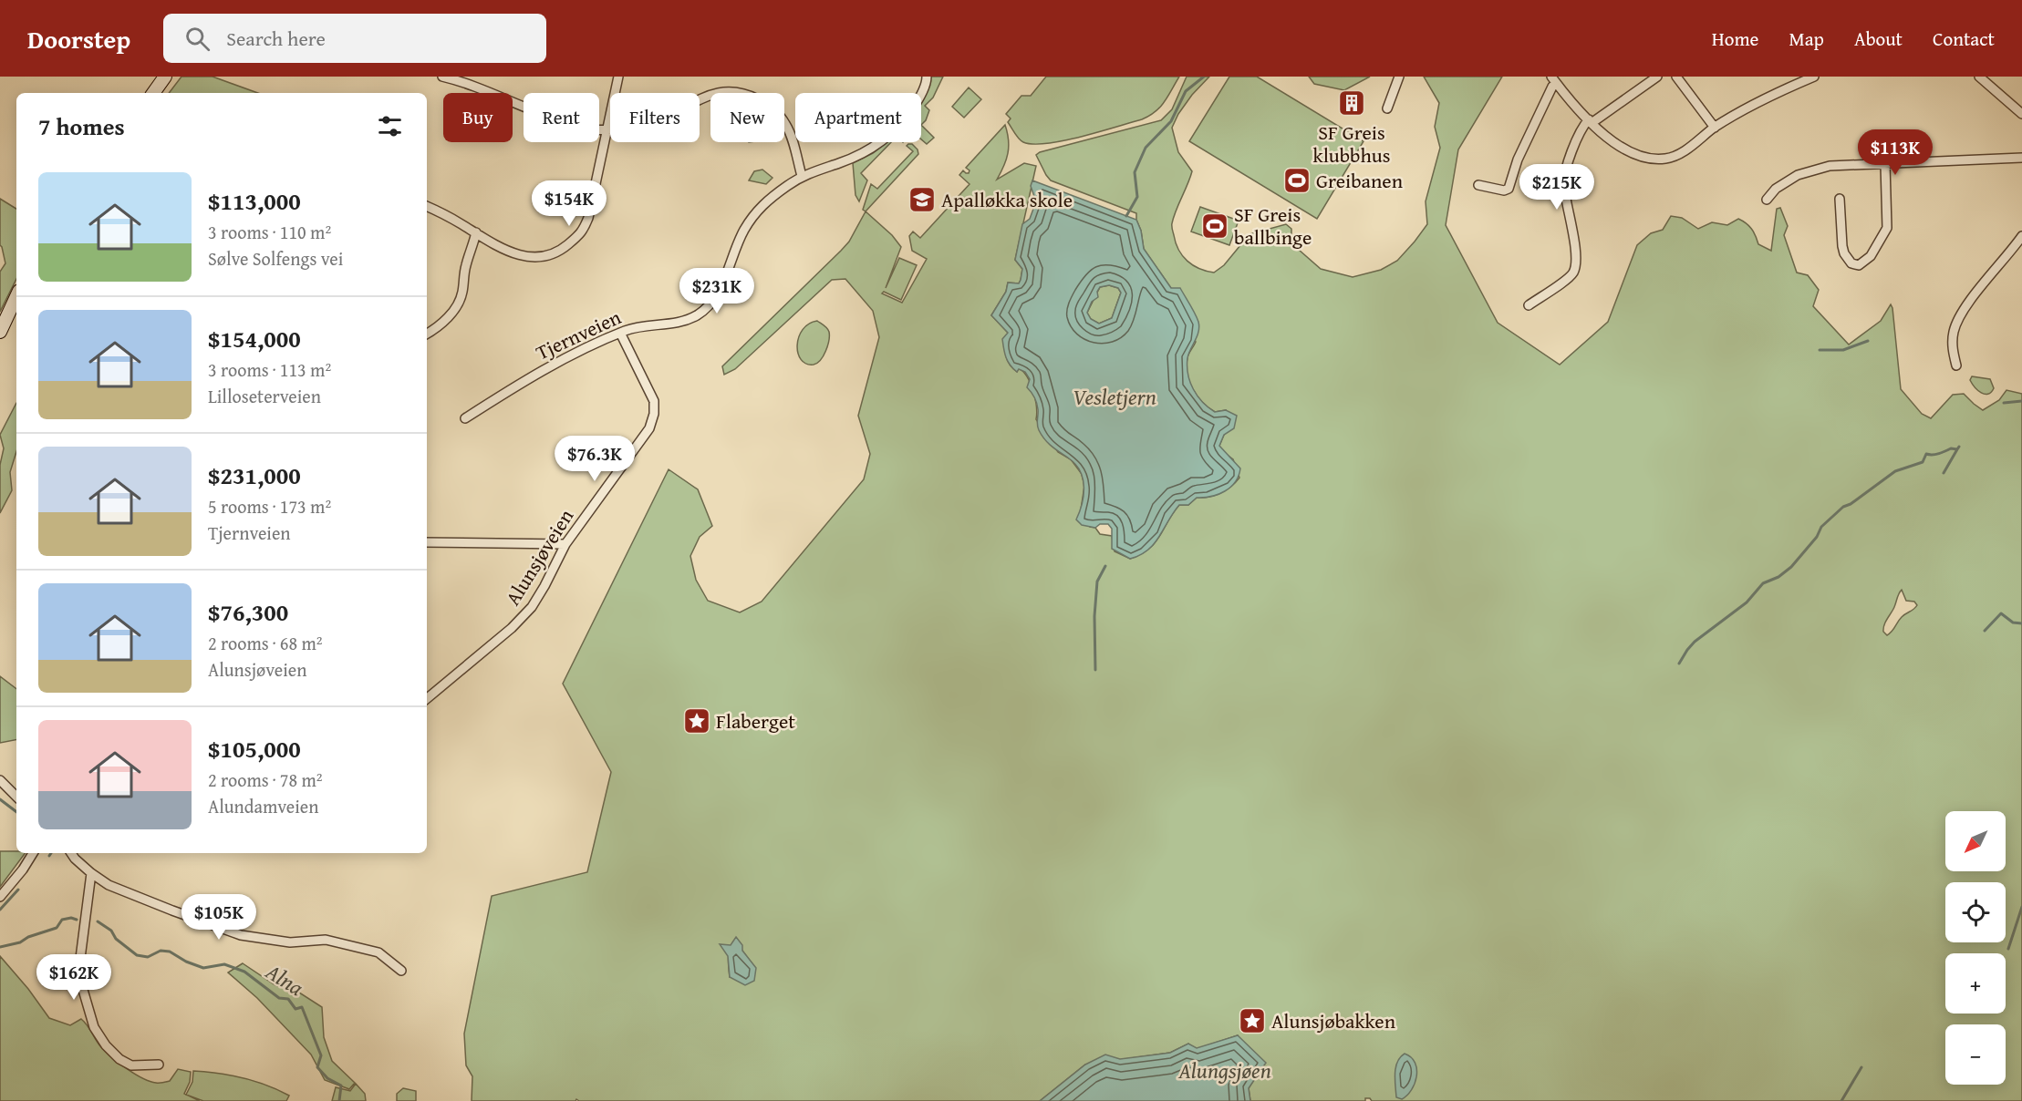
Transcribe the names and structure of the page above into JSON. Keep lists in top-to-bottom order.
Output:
{
  "streets": {
    "street": ["Tjernveien", "Alunsjøveien"]
  },
  "crossings": [
    ["Tjernveien", "Alunsjøveien"]
  ],
  "water": ["Vesletjern", "Alna", "Alungsjøen"],
  "places": {
    "building": ["SF Greis klubbhus"],
    "sports": ["Greibanen", "SF Greis ballbinge"],
    "school or university": ["Apalløkka skole"],
    "place": ["Flaberget", "Alunsjøbakken"]
  },
  "north": "bottom left",
  "page": {
    "header": "Doorstep",
    "search": "Search here",
    "nav": [
      "Home",
      "Map",
      "About",
      "Contact"
    ],
    "chip": [
      "Buy",
      "Rent",
      "Filters",
      "New",
      "Apartment"
    ],
    "heading": "7 homes",
    "price": [
      "$113K",
      "$215K",
      "$154K",
      "$231K",
      "$76.3K",
      "$105K",
      "$162K"
    ],
    "list": [
      {
        "name": "$113,000",
        "note": "3 rooms · 110 m² · Sølve Solfengs vei"
      },
      {
        "name": "$154,000",
        "note": "3 rooms · 113 m² · Lilloseterveien"
      },
      {
        "name": "$231,000",
        "note": "5 rooms · 173 m² · Tjernveien"
      },
      {
        "name": "$76,300",
        "note": "2 rooms · 68 m² · Alunsjøveien"
      },
      {
        "name": "$105,000",
        "note": "2 rooms · 78 m² · Alundamveien"
      }
    ],
    "map_buttons": ["+", "−"]
  }
}
